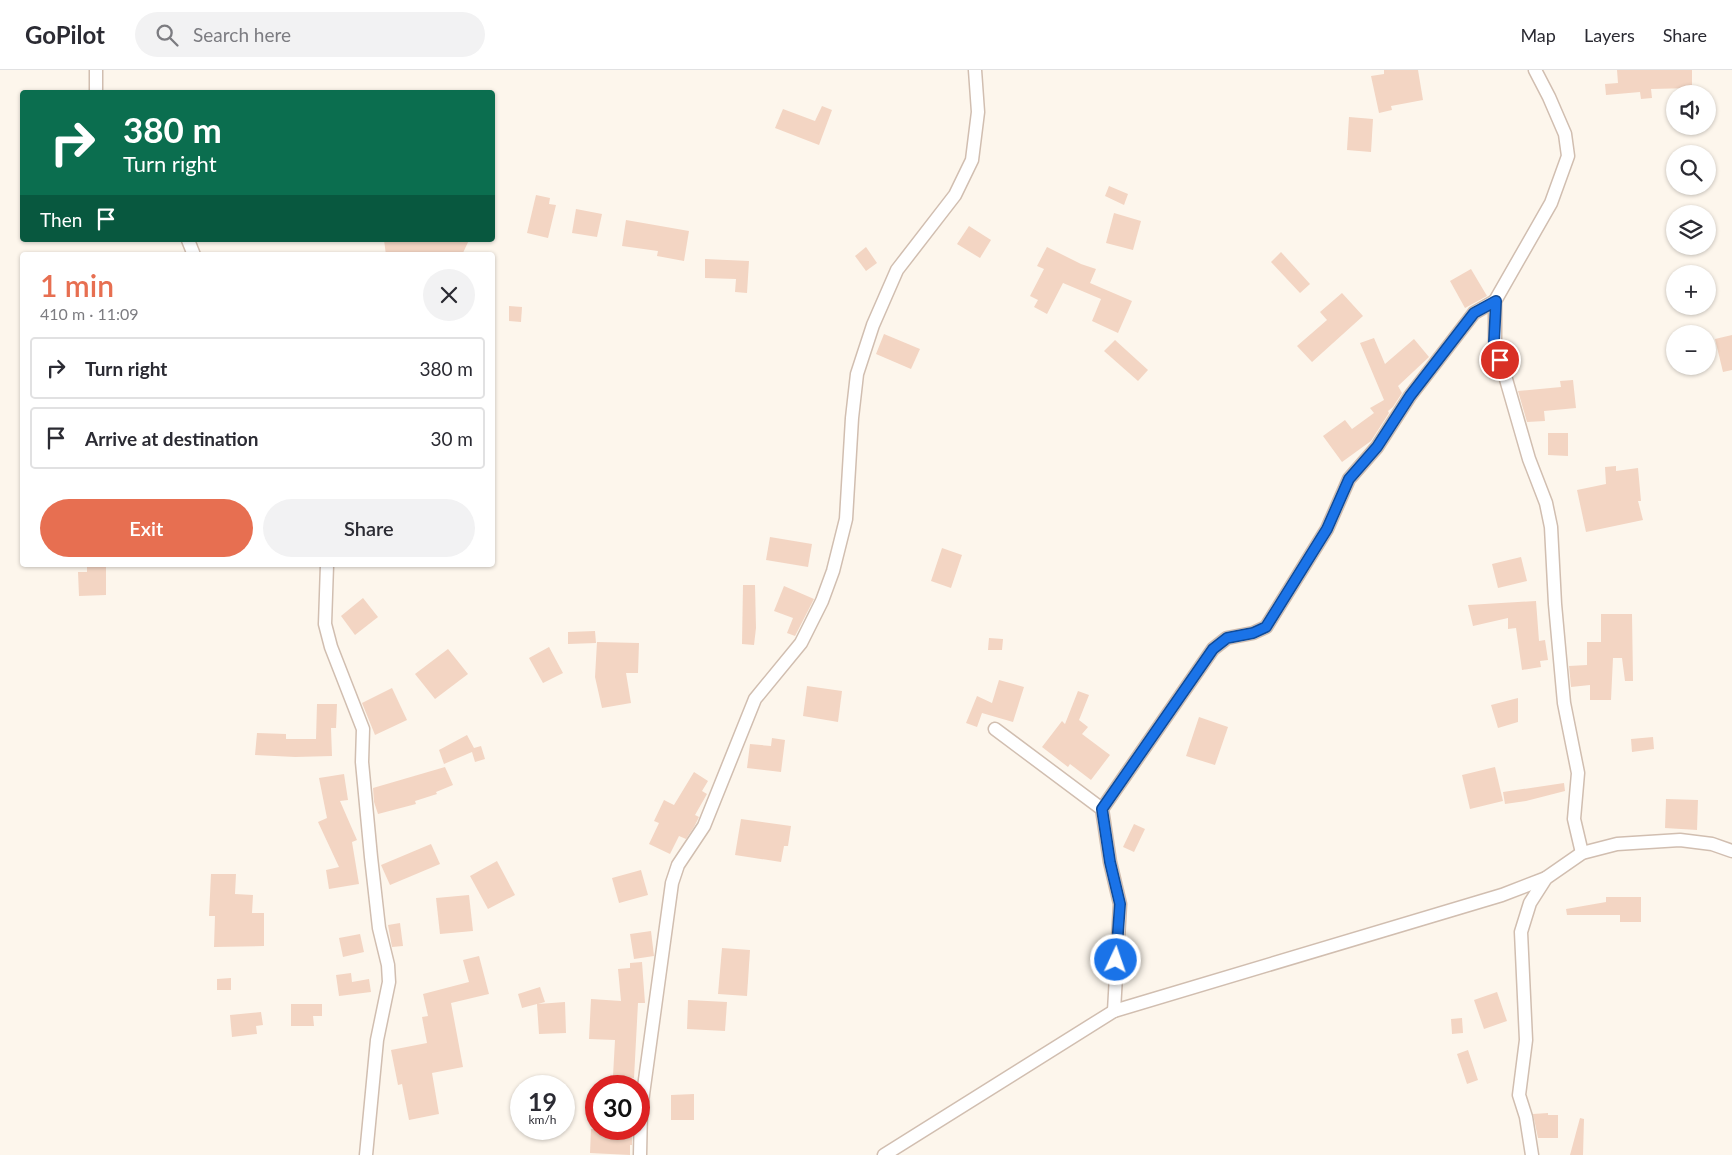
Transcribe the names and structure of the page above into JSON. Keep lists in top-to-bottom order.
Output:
{
  "page": {
    "header": "GoPilot",
    "search": "Search here",
    "nav": ["Map", "Layers", "Share"],
    "map_buttons": ["+", "−"],
    "turn": ["380 m", "Turn right"],
    "then": "Then",
    "heading": ["1 min", "410 m · 11:09"],
    "list": [
      {
        "name": "Turn right",
        "value": "380 m"
      },
      {
        "name": "Arrive at destination",
        "value": "30 m"
      }
    ],
    "buttons": ["Exit", "Share"],
    "speed": "19 km/h",
    "limit": "30"
  }
}
